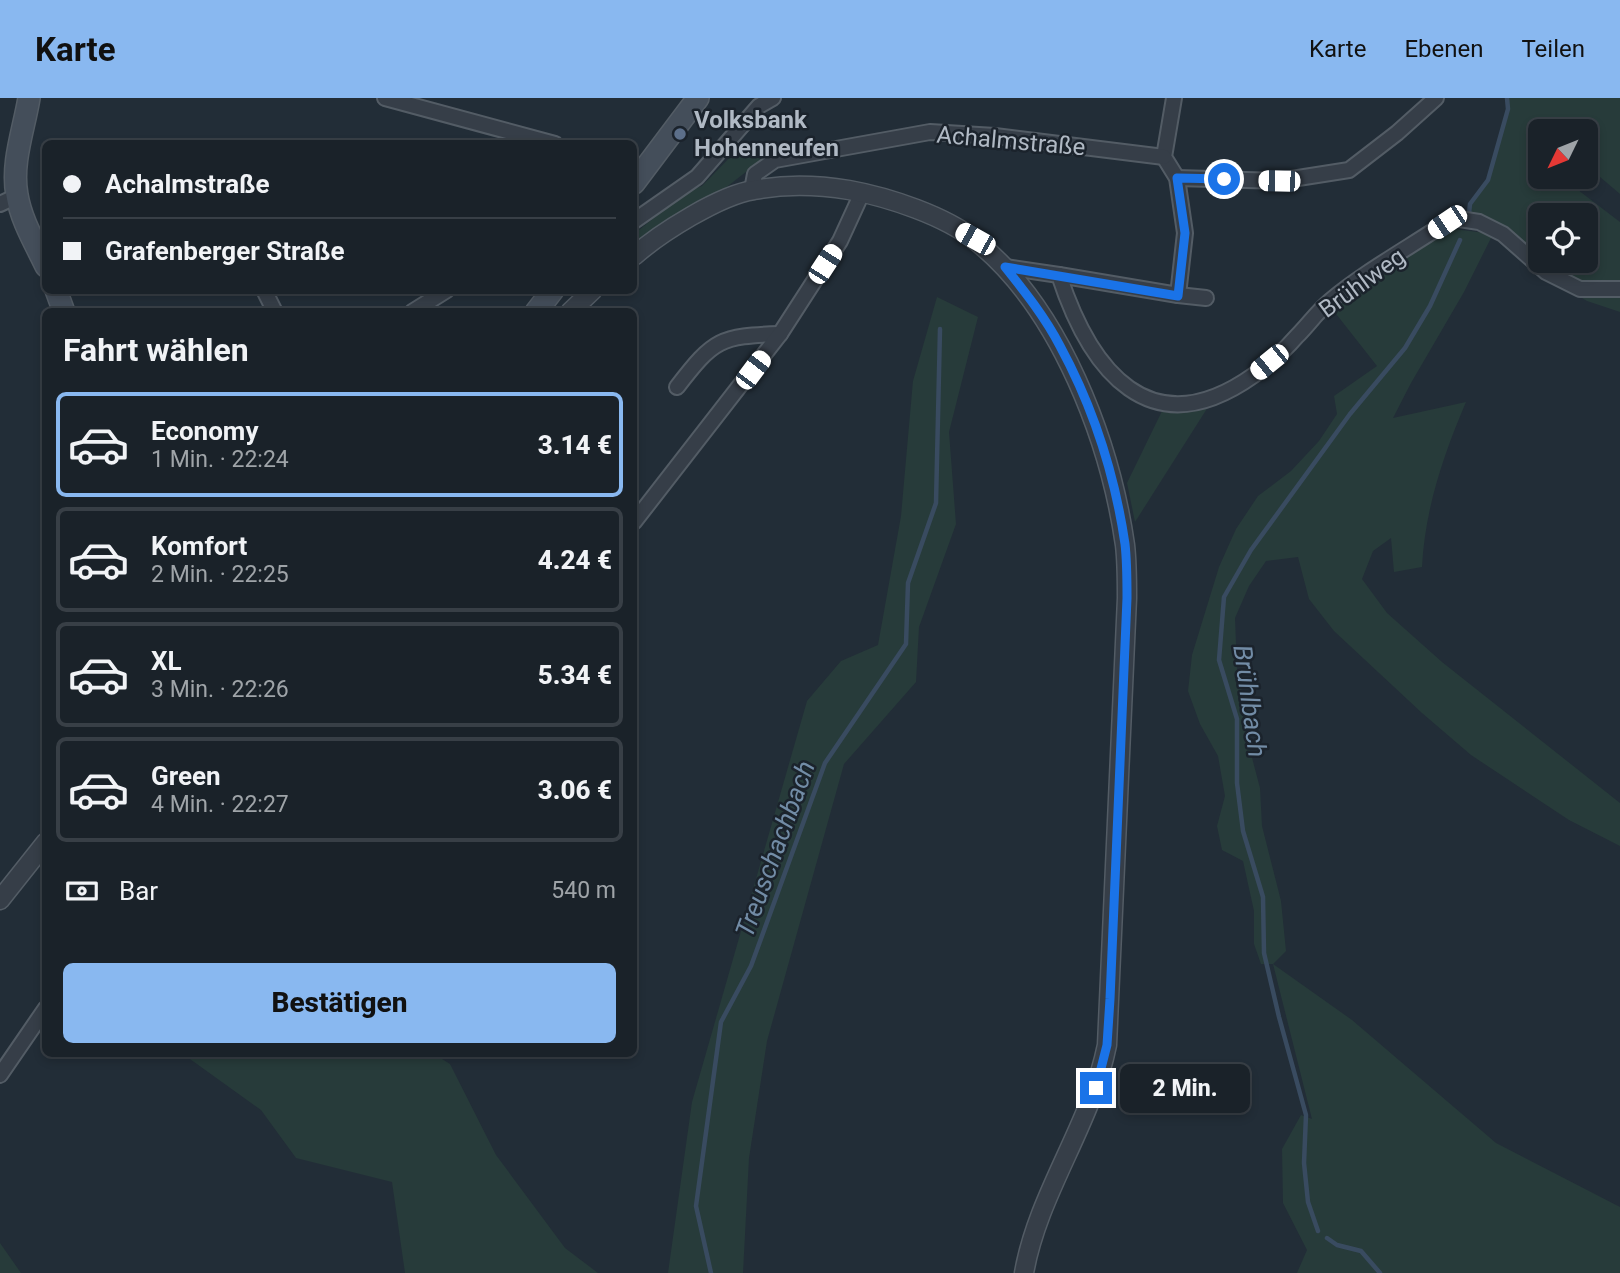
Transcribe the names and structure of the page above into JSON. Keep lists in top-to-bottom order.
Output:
{
  "streets": {
    "street": ["Achalmstraße", "Brühlweg"]
  },
  "water": ["Brühlbach", "Treuschachbach"],
  "places": ["Volksbank Hohenneufen"],
  "north": "bottom left",
  "page": {
    "header": "Karte",
    "nav": ["Karte", "Ebenen", "Teilen"],
    "banner": ["Achalmstraße", "Grafenberger Straße"],
    "heading": "Fahrt wählen",
    "list": [
      {
        "name": "Economy",
        "note": "1 Min. · 22:24",
        "value": "3.14 €"
      },
      {
        "name": "Komfort",
        "note": "2 Min. · 22:25",
        "value": "4.24 €"
      },
      {
        "name": "XL",
        "note": "3 Min. · 22:26",
        "value": "5.34 €"
      },
      {
        "name": "Green",
        "note": "4 Min. · 22:27",
        "value": "3.06 €"
      }
    ],
    "pay": ["Bar", "540 m"],
    "buttons": "Bestätigen",
    "bubble": "2 Min."
  }
}
